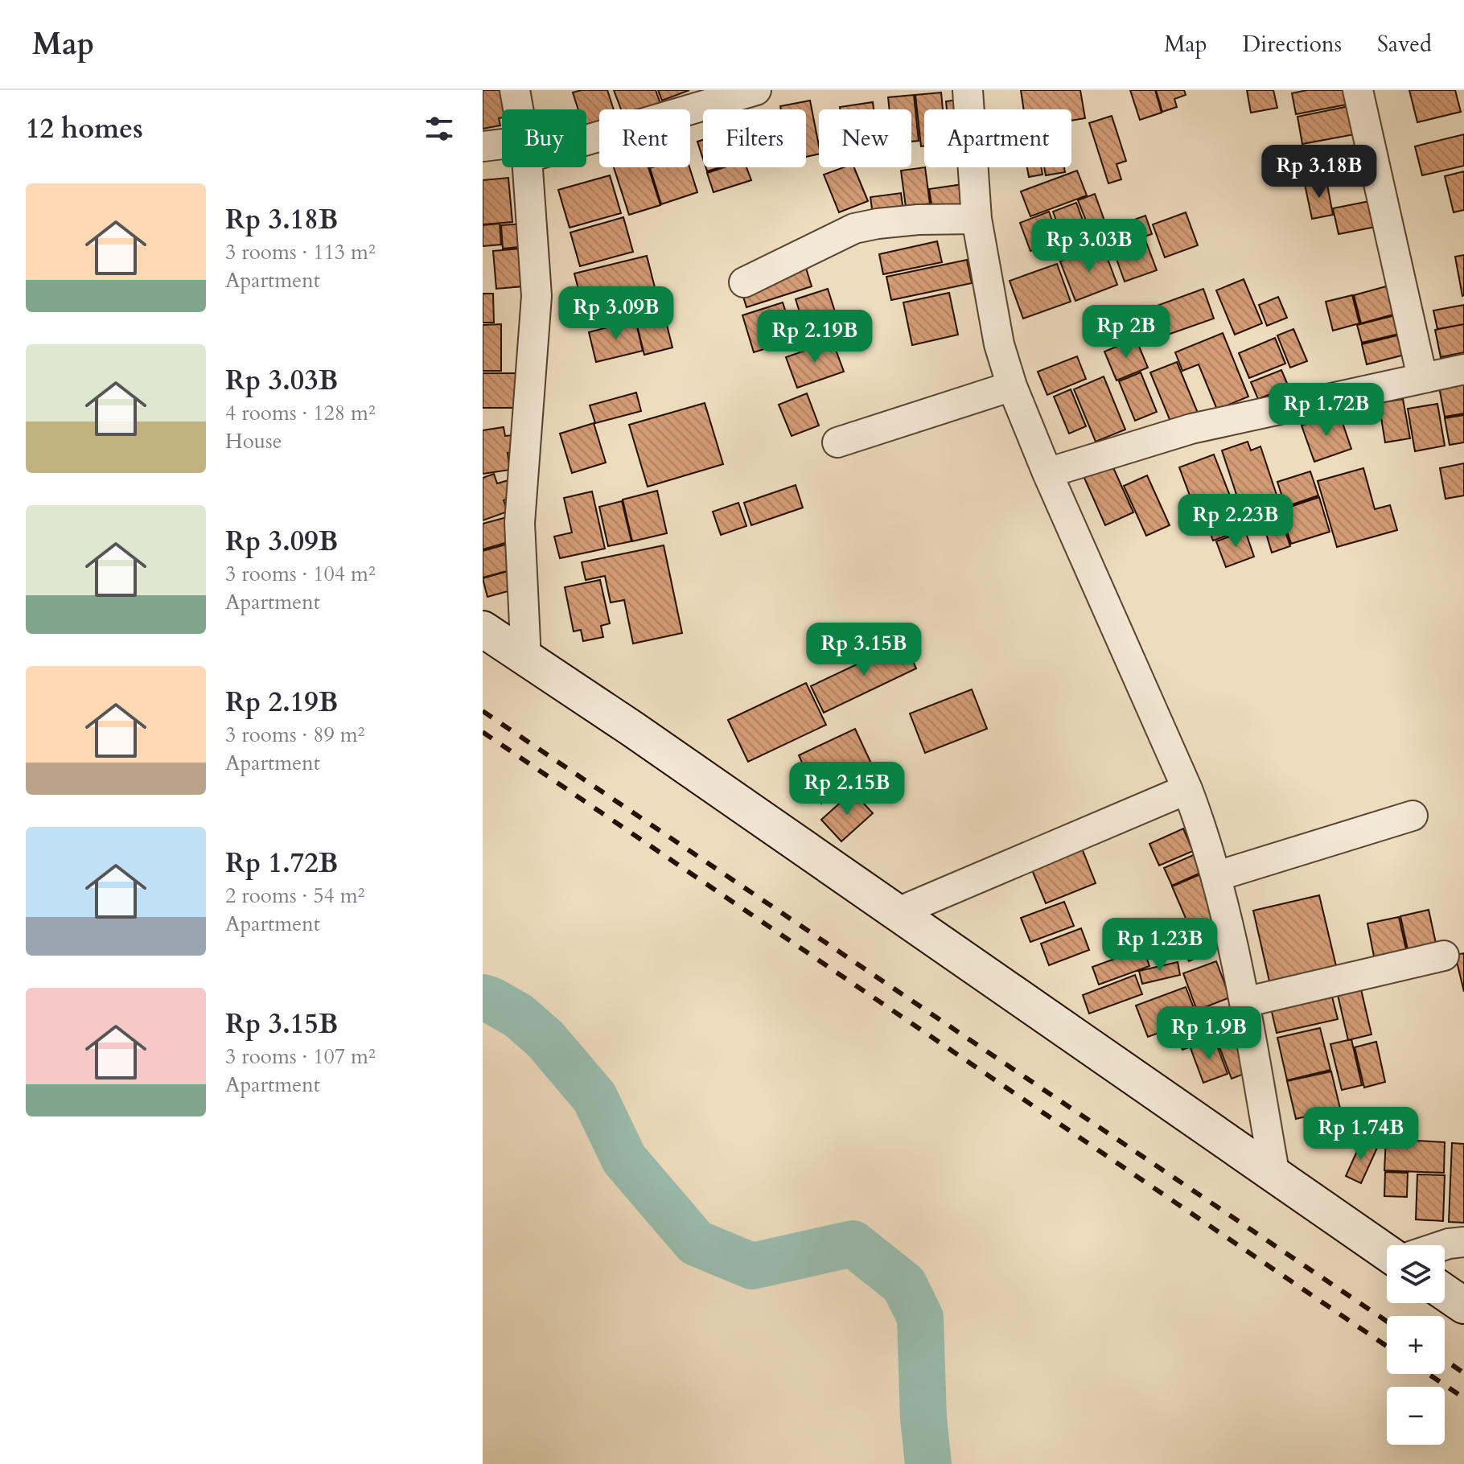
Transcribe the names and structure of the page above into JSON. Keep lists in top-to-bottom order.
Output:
{
  "page": {
    "header": "Map",
    "nav": ["Map", "Directions", "Saved"],
    "heading": "12 homes",
    "chip": [
      "Buy",
      "Rent",
      "Filters",
      "New",
      "Apartment"
    ],
    "price": [
      "Rp 3.18B",
      "Rp 3.03B",
      "Rp 3.09B",
      "Rp 2B",
      "Rp 2.19B",
      "Rp 1.72B",
      "Rp 2.23B",
      "Rp 3.15B",
      "Rp 2.15B",
      "Rp 1.23B",
      "Rp 1.9B",
      "Rp 1.74B"
    ],
    "list": [
      {
        "name": "Rp 3.18B",
        "note": "3 rooms · 113 m² · Apartment"
      },
      {
        "name": "Rp 3.03B",
        "note": "4 rooms · 128 m² · House"
      },
      {
        "name": "Rp 3.09B",
        "note": "3 rooms · 104 m² · Apartment"
      },
      {
        "name": "Rp 2.19B",
        "note": "3 rooms · 89 m² · Apartment"
      },
      {
        "name": "Rp 1.72B",
        "note": "2 rooms · 54 m² · Apartment"
      },
      {
        "name": "Rp 3.15B",
        "note": "3 rooms · 107 m² · Apartment"
      }
    ],
    "map_buttons": ["+", "−"]
  }
}
